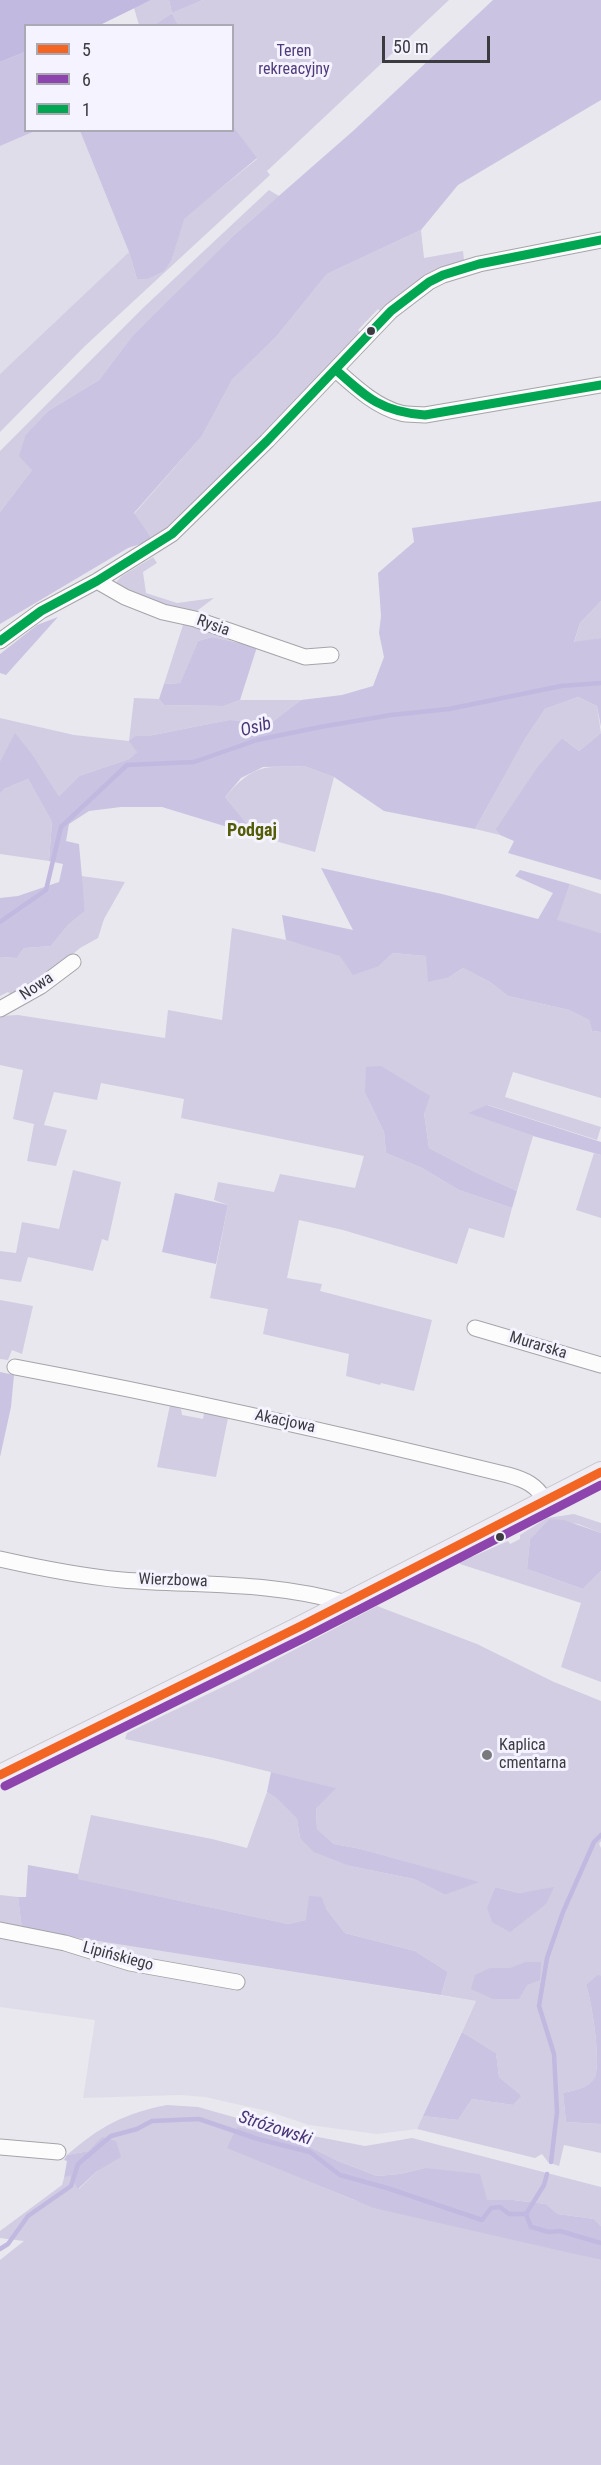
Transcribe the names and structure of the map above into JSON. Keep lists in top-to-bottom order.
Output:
{
  "streets": {
    "street": [
      "Rysia",
      "Nowa",
      "Murarska",
      "Akacjowa",
      "Wierzbowa",
      "Lipińskiego"
    ]
  },
  "districts": ["Podgaj"],
  "water": ["Osib", "Stróżowski"],
  "parks": ["Teren rekreacyjny"],
  "places": ["Kaplica cmentarna"],
  "lines": ["transit line 1", "transit line 5", "transit line 6"],
  "legend": ["5", "6", "1"],
  "scale_bar": "50 m"
}
